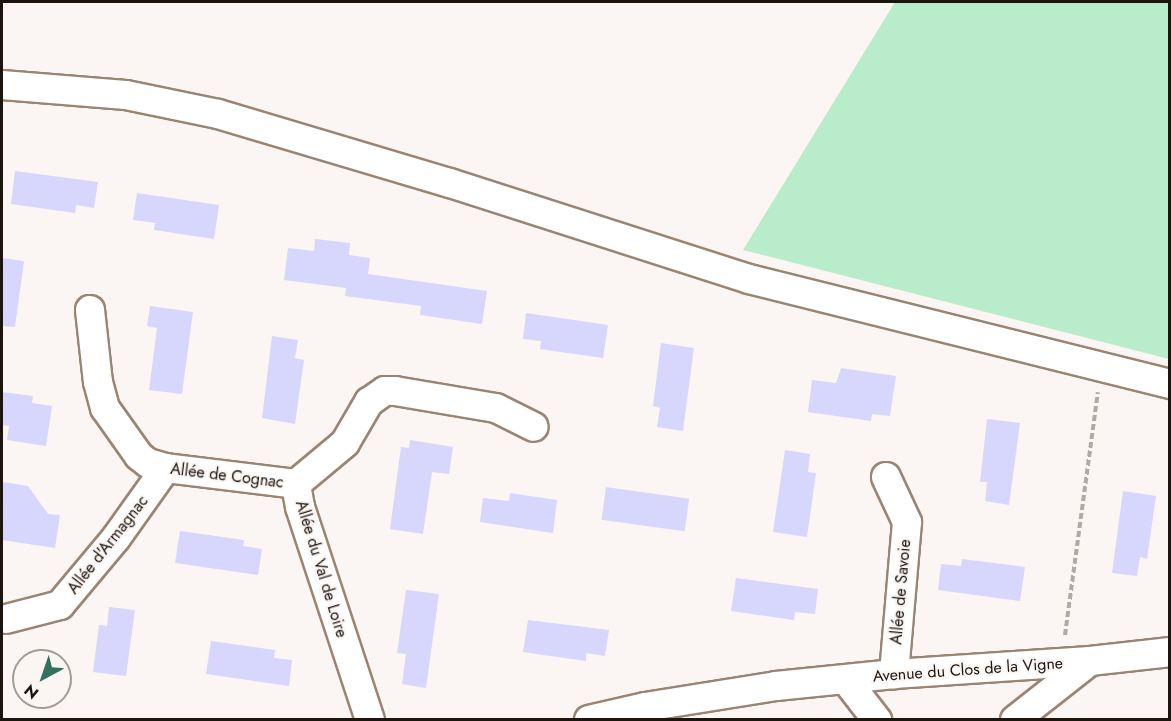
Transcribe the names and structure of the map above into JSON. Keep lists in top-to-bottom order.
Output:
{
  "streets": {
    "street": [
      "Allée de Cognac",
      "Allée d'Armagnac",
      "Allée du Val de Loire",
      "Allée de Savoie",
      "Avenue du Clos de la Vigne"
    ]
  },
  "crossings": [
    ["Allée de Cognac", "Allée d'Armagnac"],
    ["Allée de Cognac", "Allée du Val de Loire"],
    ["Allée de Savoie", "Avenue du Clos de la Vigne"]
  ],
  "north": "bottom left"
}
